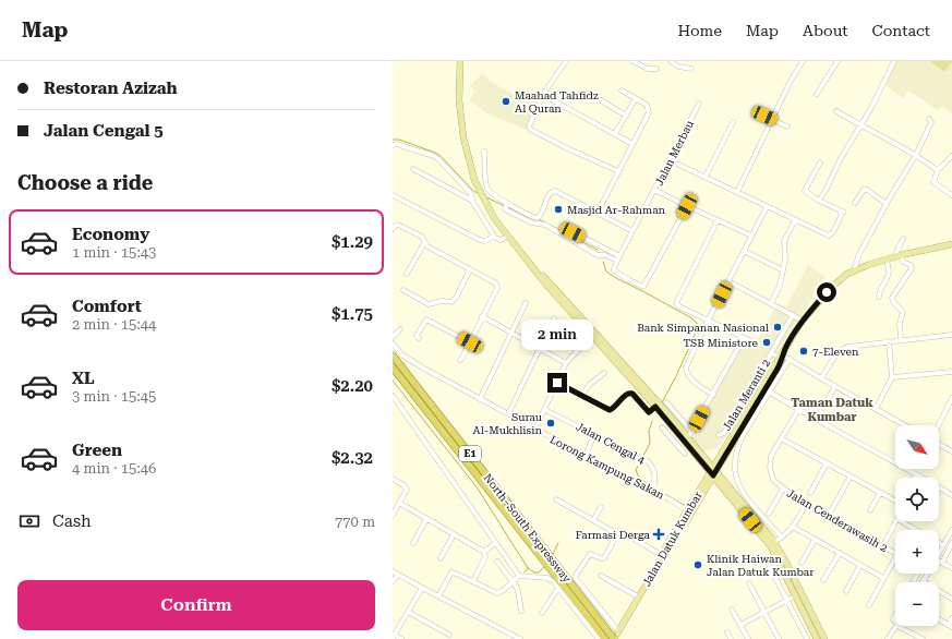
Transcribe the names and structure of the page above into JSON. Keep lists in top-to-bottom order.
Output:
{
  "streets": {
    "highway": ["E1", "North–South Expressway"],
    "main road": ["Jalan Datuk Kumbar"],
    "street": [
      "Jalan Merbau",
      "Jalan Meranti 2",
      "Jalan Cengal 4",
      "Lorong Kampung Sakan",
      "Jalan Cenderawasih 2"
    ]
  },
  "crossings": [
    ["Jalan Cengal 4", "Lorong Kampung Sakan"],
    ["Lorong Kampung Sakan", "Jalan Datuk Kumbar"],
    ["North–South Expressway", "Jalan Datuk Kumbar"]
  ],
  "districts": ["Taman Datuk Kumbar"],
  "places": {
    "other": [
      "Maahad Tahfidz Al Quran",
      "Masjid Ar-Rahman",
      "Bank Simpanan Nasional",
      "TSB Ministore",
      "7-Eleven",
      "Surau Al-Mukhlisin",
      "Klinik Haiwan Jalan Datuk Kumbar"
    ],
    "health": ["Farmasi Derga"]
  },
  "north": "bottom right",
  "page": {
    "header": "Map",
    "nav": [
      "Home",
      "Map",
      "About",
      "Contact"
    ],
    "banner": ["Restoran Azizah", "Jalan Cengal 5"],
    "heading": "Choose a ride",
    "list": [
      {
        "name": "Economy",
        "note": "1 min · 15:43",
        "value": "$1.29"
      },
      {
        "name": "Comfort",
        "note": "2 min · 15:44",
        "value": "$1.75"
      },
      {
        "name": "XL",
        "note": "3 min · 15:45",
        "value": "$2.20"
      },
      {
        "name": "Green",
        "note": "4 min · 15:46",
        "value": "$2.32"
      }
    ],
    "bubble": "2 min",
    "map_buttons": ["+", "−"],
    "pay": ["Cash", "770 m"],
    "buttons": "Confirm"
  }
}
